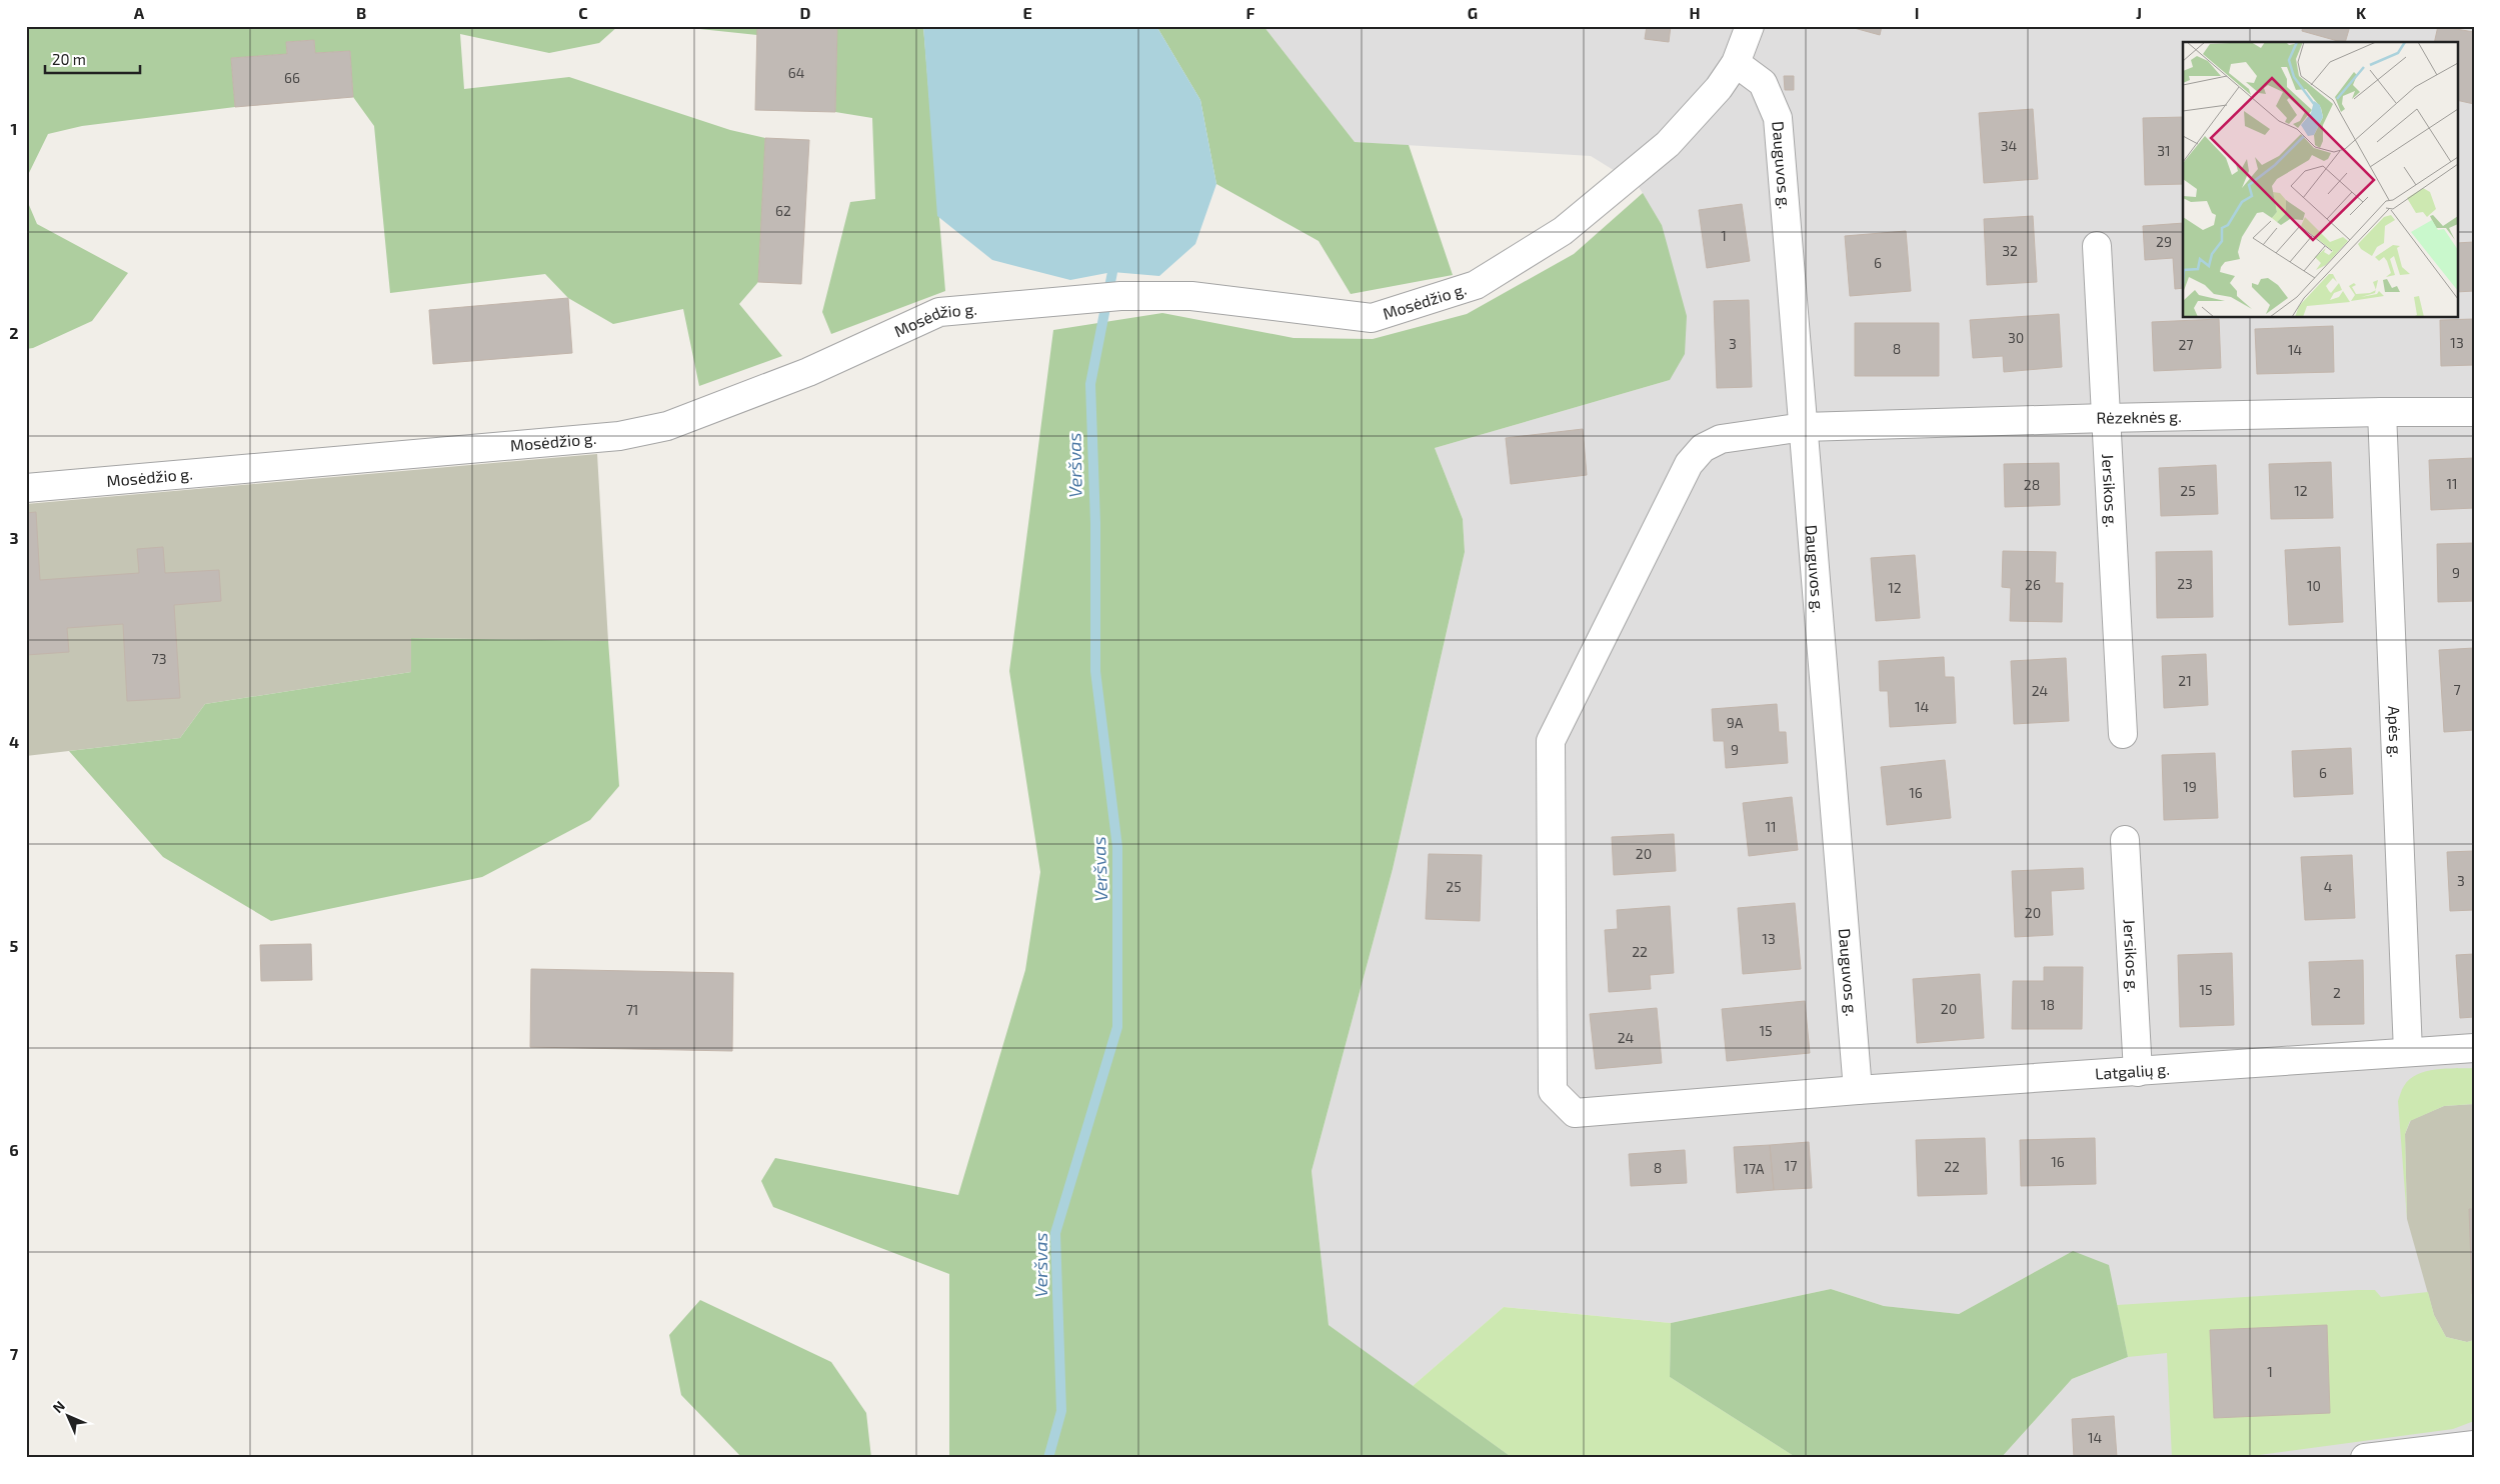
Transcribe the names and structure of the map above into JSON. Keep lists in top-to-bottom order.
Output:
{
  "streets": {
    "street": [
      "Dauguvos g.",
      "Mosėdžio g.",
      "Rėzeknės g.",
      "Jersikos g.",
      "Apės g.",
      "Latgalių g."
    ]
  },
  "crossings": [
    ["Dauguvos g.", "Mosėdžio g."],
    ["Dauguvos g.", "Rėzeknės g."],
    ["Dauguvos g.", "Latgalių g."],
    ["Rėzeknės g.", "Jersikos g."],
    ["Rėzeknės g.", "Apės g."],
    ["Rėzeknės g.", "Latgalių g."],
    ["Jersikos g.", "Latgalių g."],
    ["Apės g.", "Latgalių g."]
  ],
  "water": ["Veršvas"],
  "house_numbers": [
    "64",
    "66",
    "34",
    "31",
    "62",
    "1",
    "29",
    "32",
    "6",
    "30",
    "13",
    "3",
    "27",
    "8",
    "14",
    "11",
    "28",
    "25",
    "12",
    "9",
    "23",
    "26",
    "10",
    "12",
    "73",
    "21",
    "7",
    "24",
    "14",
    "9A",
    "9",
    "6",
    "19",
    "16",
    "11",
    "20",
    "3",
    "25",
    "4",
    "20",
    "13",
    "22",
    "15",
    "2",
    "18",
    "20",
    "71",
    "15",
    "24",
    "16",
    "17",
    "22",
    "8",
    "17A",
    "1",
    "14"
  ],
  "scale_bar": "20 m",
  "north": "top left",
  "grid": {
    "columns": [
      "A",
      "B",
      "C",
      "D",
      "E",
      "F",
      "G",
      "H",
      "I",
      "J",
      "K"
    ],
    "rows": [
      "1",
      "2",
      "3",
      "4",
      "5",
      "6",
      "7"
    ]
  }
}
